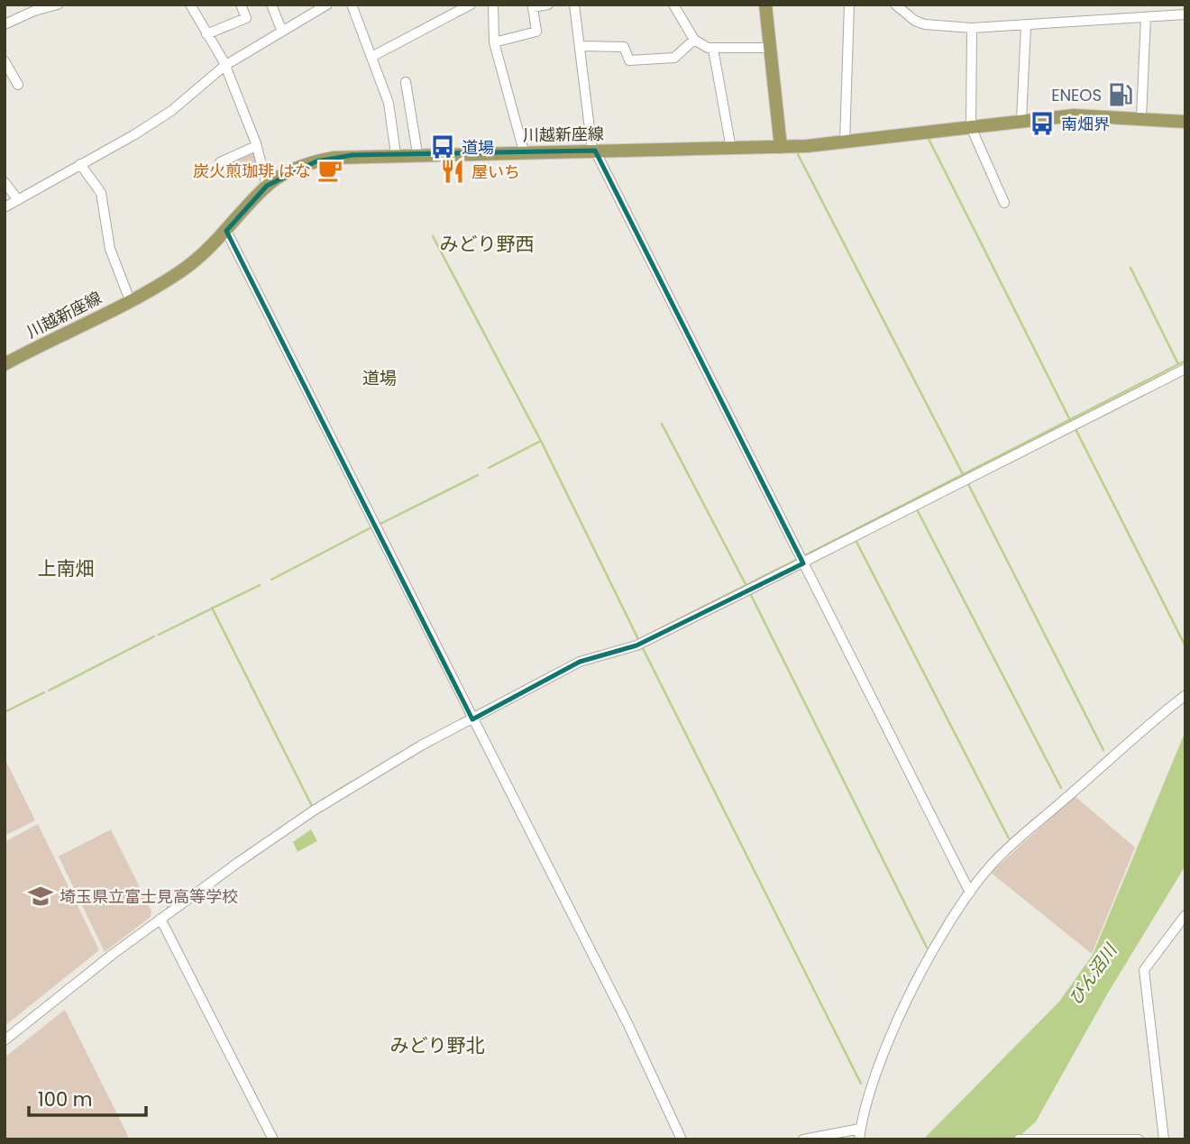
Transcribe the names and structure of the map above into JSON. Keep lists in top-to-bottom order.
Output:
{
  "streets": {
    "main road": ["川越新座線"]
  },
  "districts": [
    "みどり野西",
    "道場",
    "上南畑",
    "みどり野北"
  ],
  "water": ["びん沼川"],
  "places": {
    "fuel station": ["ENEOS"],
    "bus stop": ["南畑界", "道場"],
    "cafe": ["炭火煎珈琲 はな"],
    "restaurant": ["屋いち"],
    "school or university": ["埼玉県立富士見高等学校"]
  },
  "scale_bar": "100 m"
}
